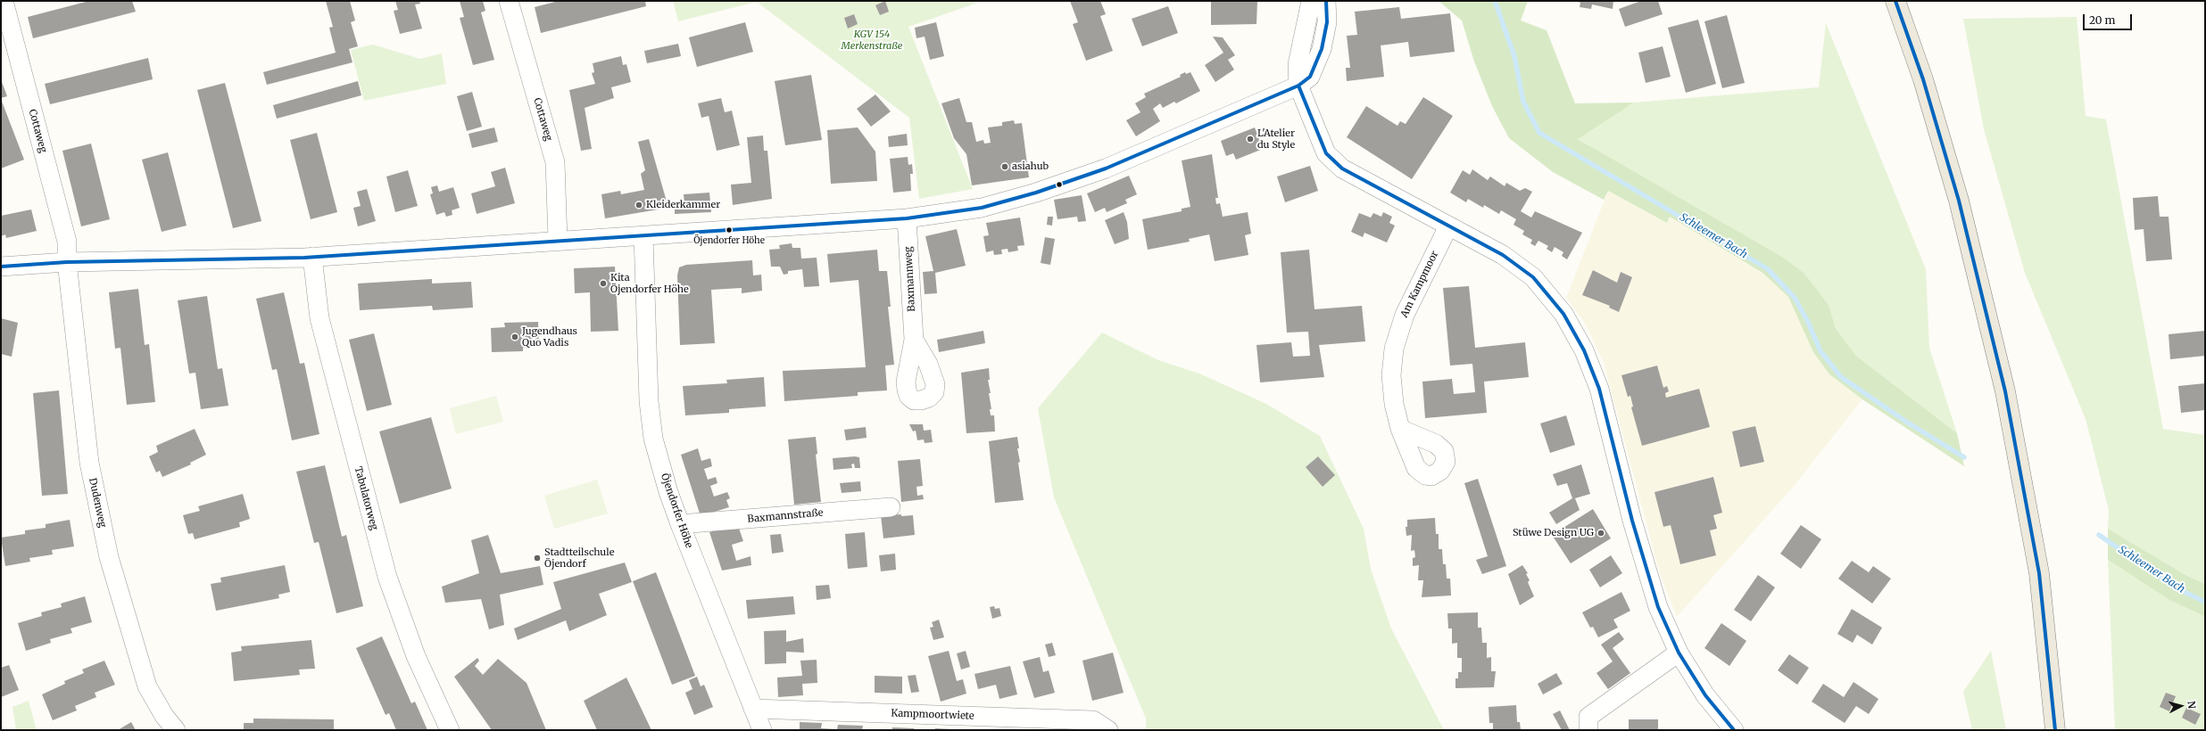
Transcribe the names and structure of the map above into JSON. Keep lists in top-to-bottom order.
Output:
{
  "streets": {
    "street": [
      "Cottaweg",
      "Baxmannweg",
      "Am Kampmoor",
      "Tabulatorweg",
      "Dudenweg",
      "Öjendorfer Höhe",
      "Baxmannstraße",
      "Kampmoortwiete"
    ]
  },
  "crossings": [
    ["Cottaweg", "Dudenweg"],
    ["Öjendorfer Höhe", "Baxmannstraße"],
    ["Öjendorfer Höhe", "Kampmoortwiete"]
  ],
  "water": ["Schleemer Bach"],
  "parks": ["KGV 154 Merkenstraße"],
  "places": [
    "L'Atelier du Style",
    "asiahub",
    "Kleiderkammer",
    "Öjendorfer Höhe",
    "Kita Öjendorfer Höhe",
    "Jugendhaus Quo Vadis",
    "Stüwe Design UG",
    "Stadtteilschule Öjendorf"
  ],
  "scale_bar": "20 m",
  "north": "right"
}
